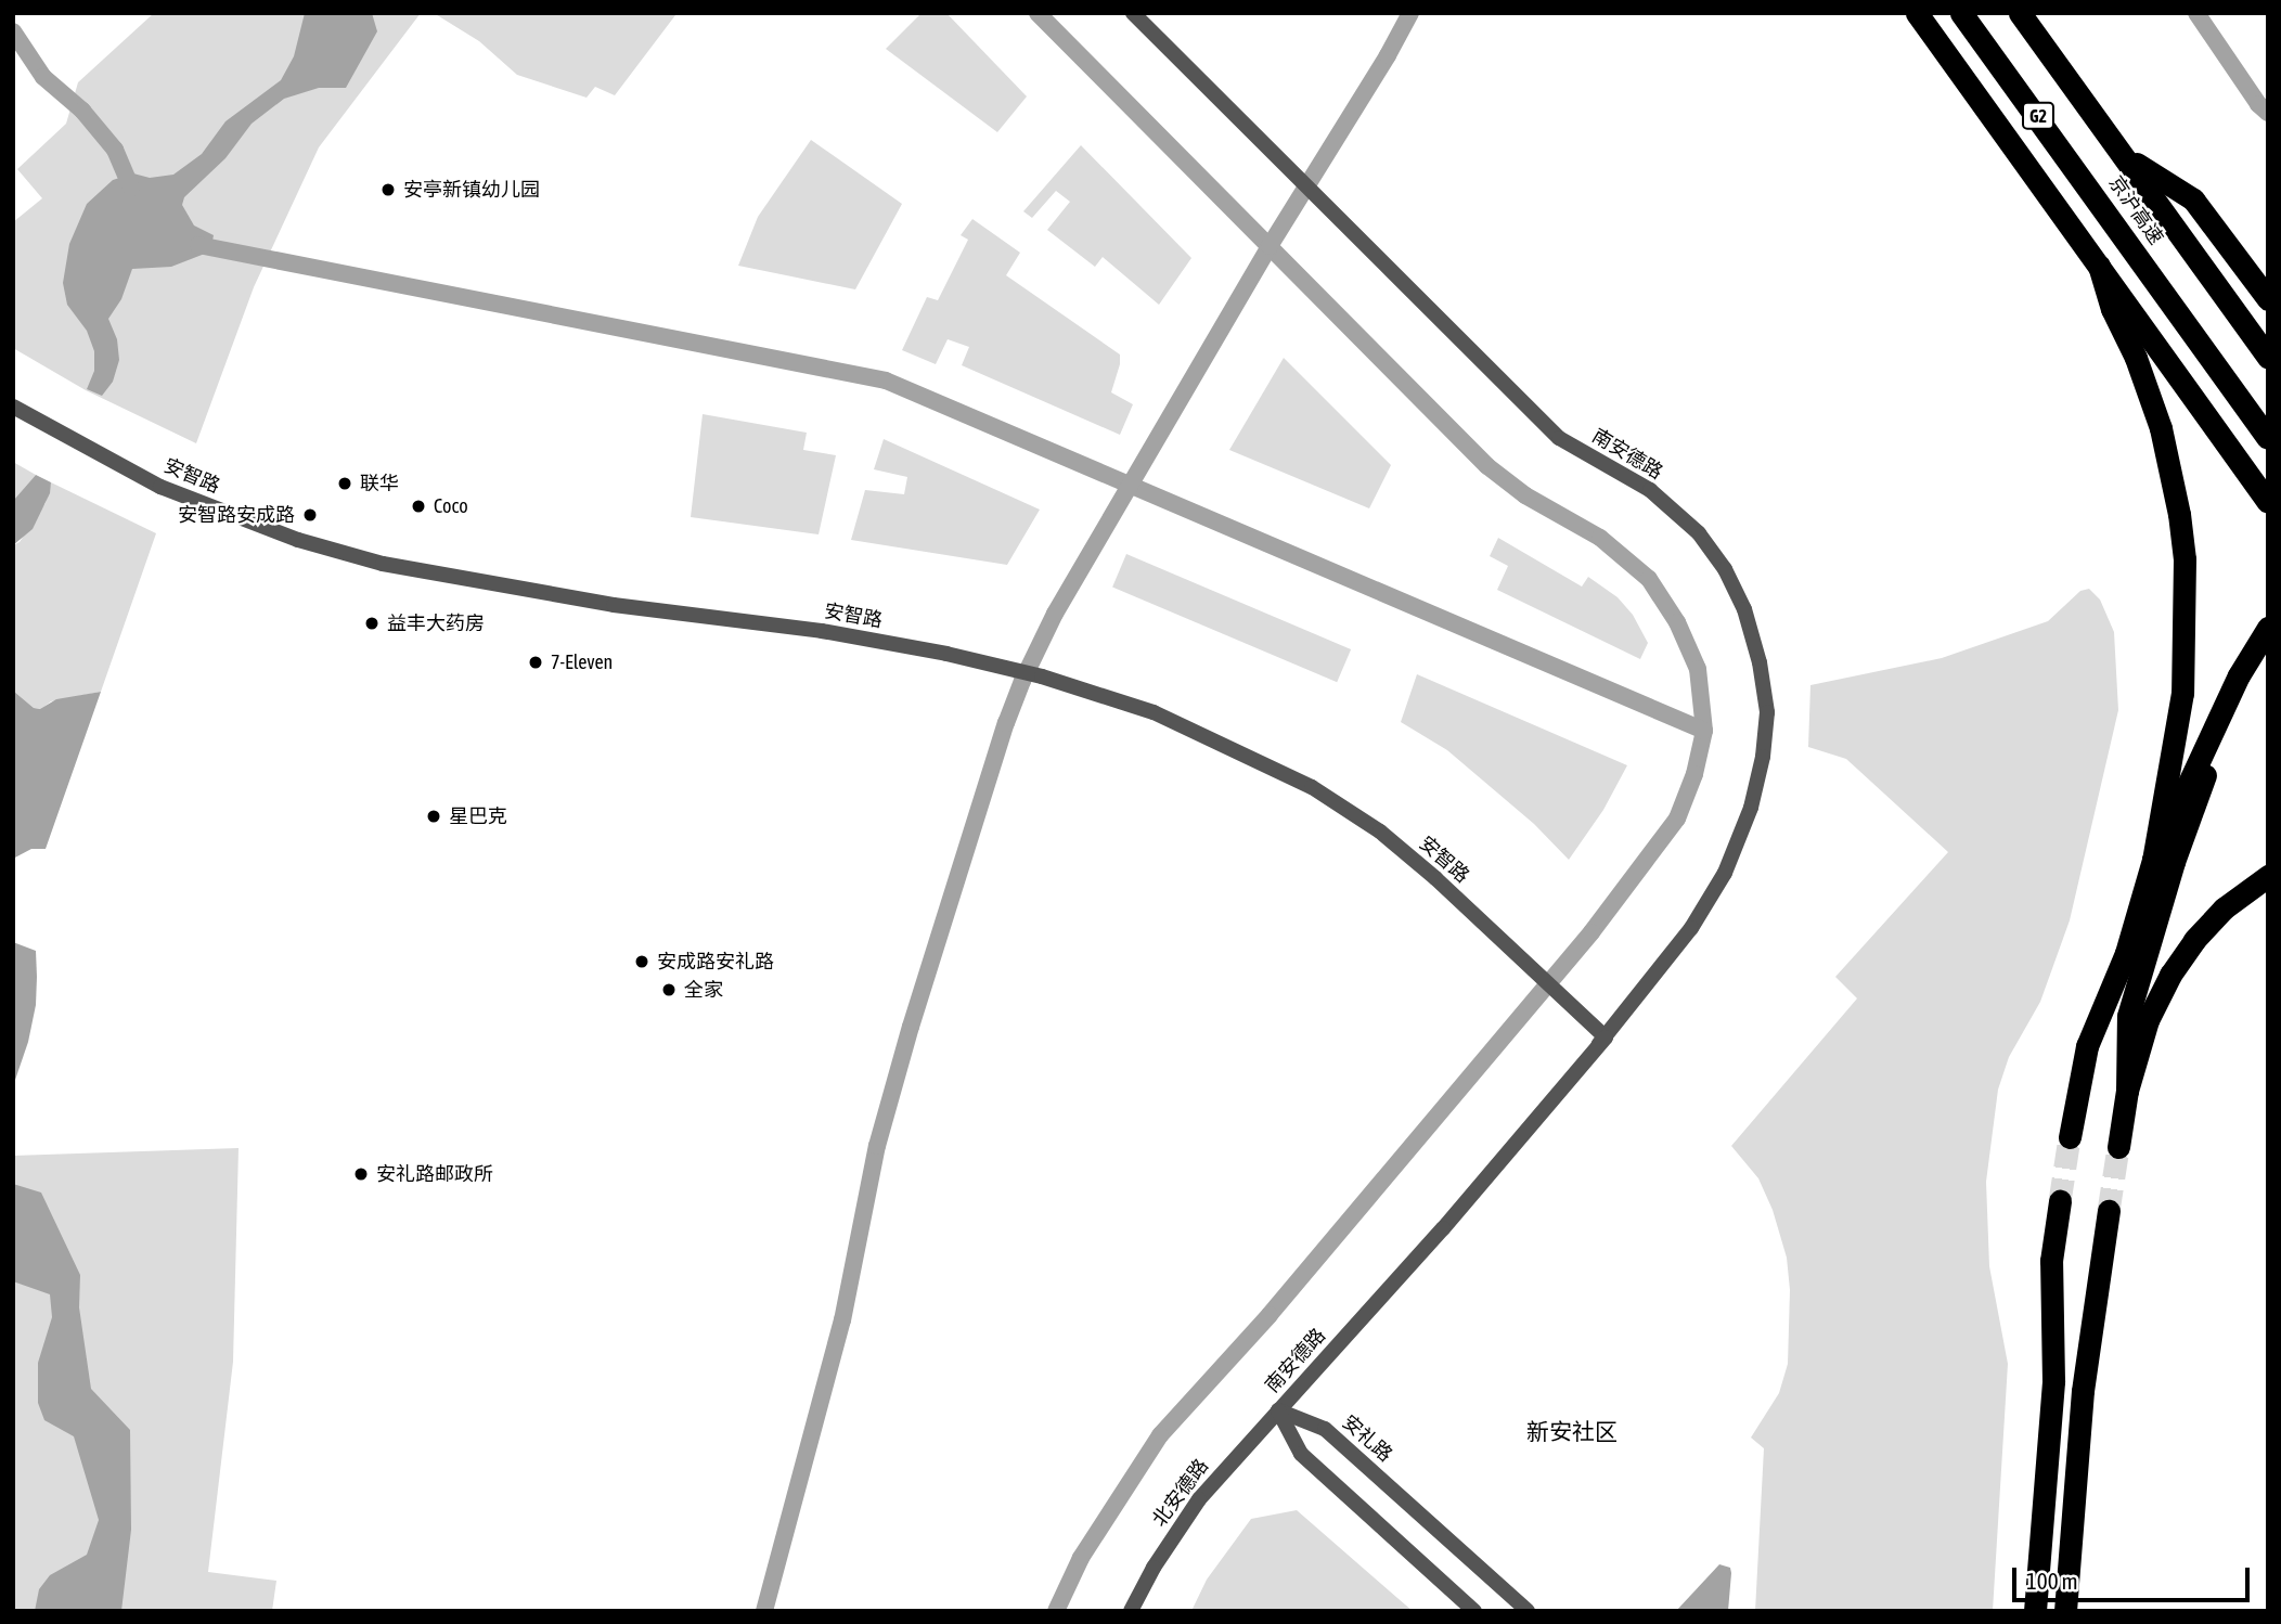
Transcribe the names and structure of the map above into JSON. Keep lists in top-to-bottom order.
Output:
{
  "streets": {
    "highway": ["G2", "京沪高速"],
    "street": [
      "南安德路",
      "安智路",
      "安礼路",
      "北安德路"
    ]
  },
  "crossings": [
    ["南安德路", "安智路"],
    ["南安德路", "安礼路"],
    ["南安德路", "北安德路"],
    ["安礼路", "北安德路"]
  ],
  "districts": ["新安社区"],
  "places": [
    "安亭新镇幼儿园",
    "联华",
    "Coco",
    "安智路安成路",
    "益丰大药房",
    "7-Eleven",
    "星巴克",
    "安成路安礼路",
    "全家",
    "安礼路邮政所"
  ],
  "scale_bar": "100 m"
}
